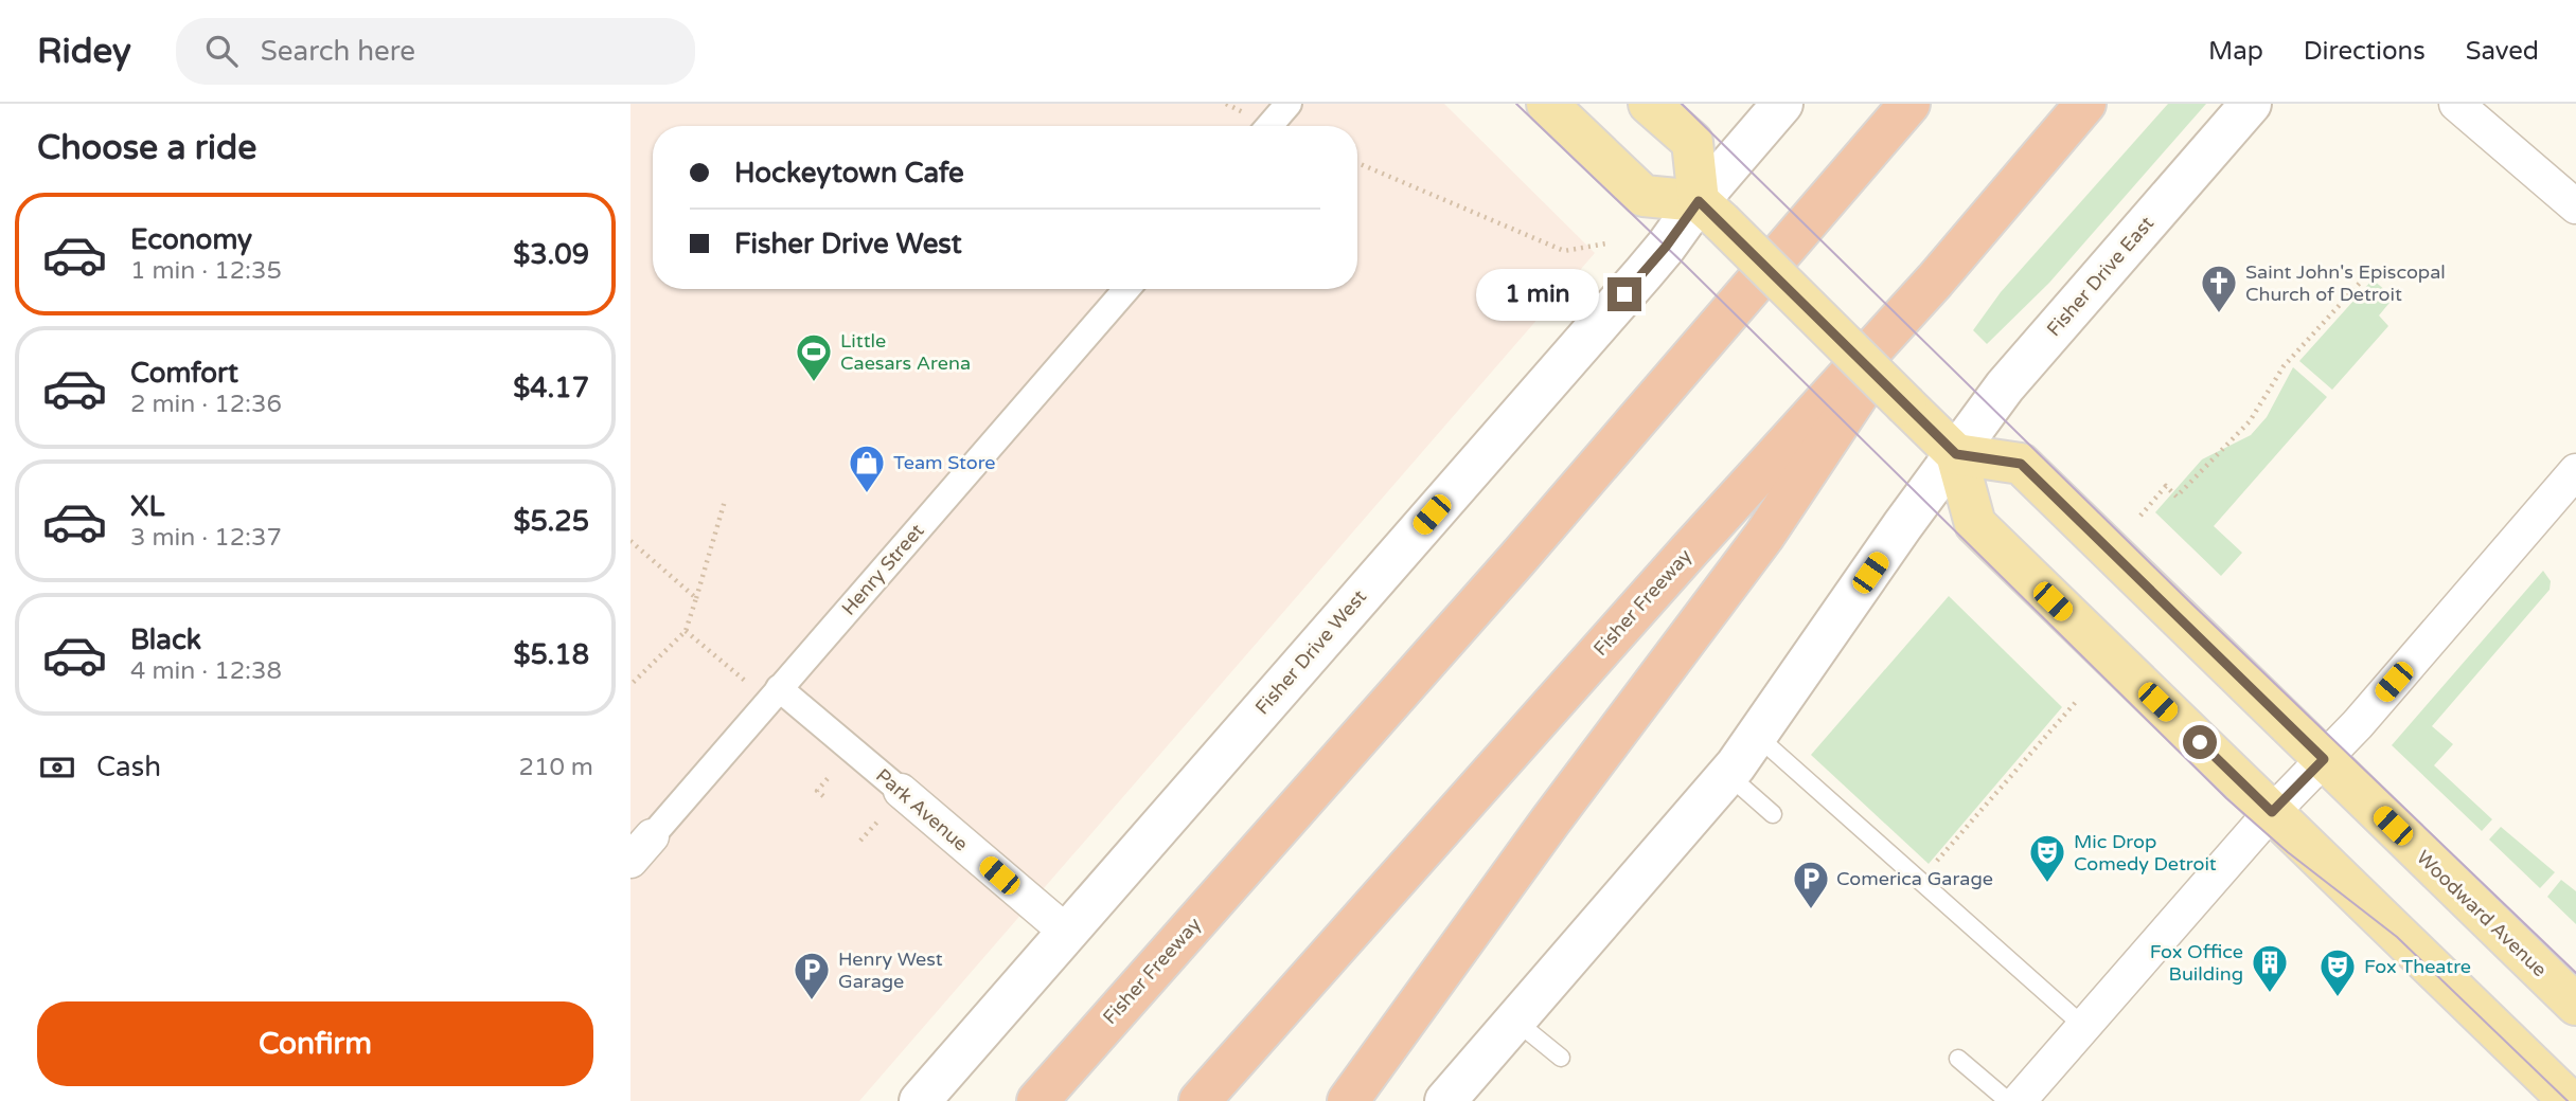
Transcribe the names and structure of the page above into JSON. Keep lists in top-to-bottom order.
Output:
{
  "streets": {
    "highway": ["Fisher Freeway"],
    "main road": ["Woodward Avenue"],
    "street": [
      "Fisher Drive East",
      "Henry Street",
      "Fisher Drive West",
      "Park Avenue"
    ]
  },
  "crossings": [
    ["Fisher Drive East", "Woodward Avenue"],
    ["Henry Street", "Park Avenue"],
    ["Fisher Drive West", "Park Avenue"]
  ],
  "places": {
    "church": ["Saint John's Episcopal Church of Detroit"],
    "sports": ["Little Caesars Arena"],
    "shop": ["Team Store"],
    "theatre": ["Mic Drop Comedy Detroit", "Fox Theatre"],
    "parking": ["Comerica Garage", "Henry West Garage"],
    "building": ["Fox Office Building"]
  },
  "page": {
    "header": "Ridey",
    "search": "Search here",
    "nav": ["Map", "Directions", "Saved"],
    "heading": "Choose a ride",
    "banner": ["Hockeytown Cafe", "Fisher Drive West"],
    "list": [
      {
        "name": "Economy",
        "note": "1 min · 12:35",
        "value": "$3.09"
      },
      {
        "name": "Comfort",
        "note": "2 min · 12:36",
        "value": "$4.17"
      },
      {
        "name": "XL",
        "note": "3 min · 12:37",
        "value": "$5.25"
      },
      {
        "name": "Black",
        "note": "4 min · 12:38",
        "value": "$5.18"
      }
    ],
    "bubble": "1 min",
    "pay": ["Cash", "210 m"],
    "buttons": "Confirm"
  }
}
